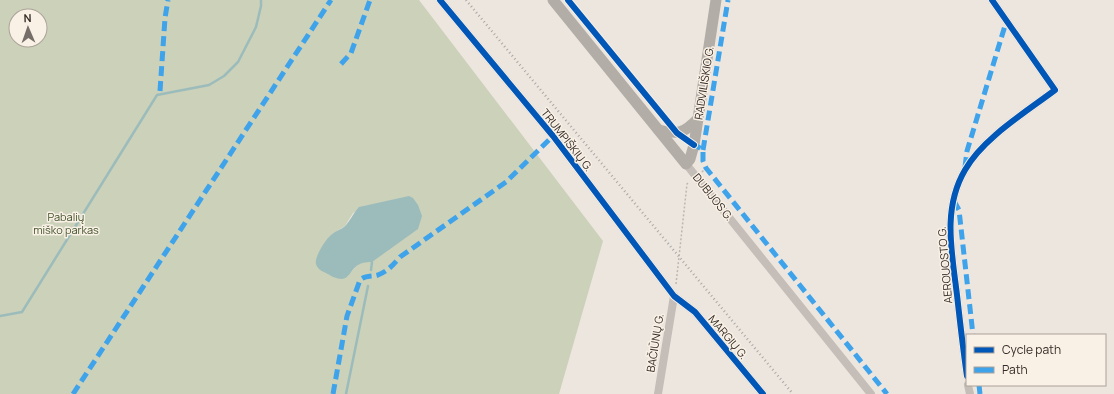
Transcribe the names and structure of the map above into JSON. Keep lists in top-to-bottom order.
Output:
{
  "streets": {
    "main road": ["RADVILIŠKIO G.", "DUBIJOS G."],
    "street": [
      "TRUMPIŠKIŲ G.",
      "AEROUOSTO G.",
      "MARGIŲ G.",
      "BAČIŪNŲ G."
    ]
  },
  "crossings": [
    ["RADVILIŠKIO G.", "DUBIJOS G."],
    ["TRUMPIŠKIŲ G.", "MARGIŲ G."],
    ["TRUMPIŠKIŲ G.", "BAČIŪNŲ G."],
    ["MARGIŲ G.", "BAČIŪNŲ G."]
  ],
  "parks": ["Pabalių miško parkas"],
  "legend": ["Cycle path", "Path"],
  "north": "top"
}
